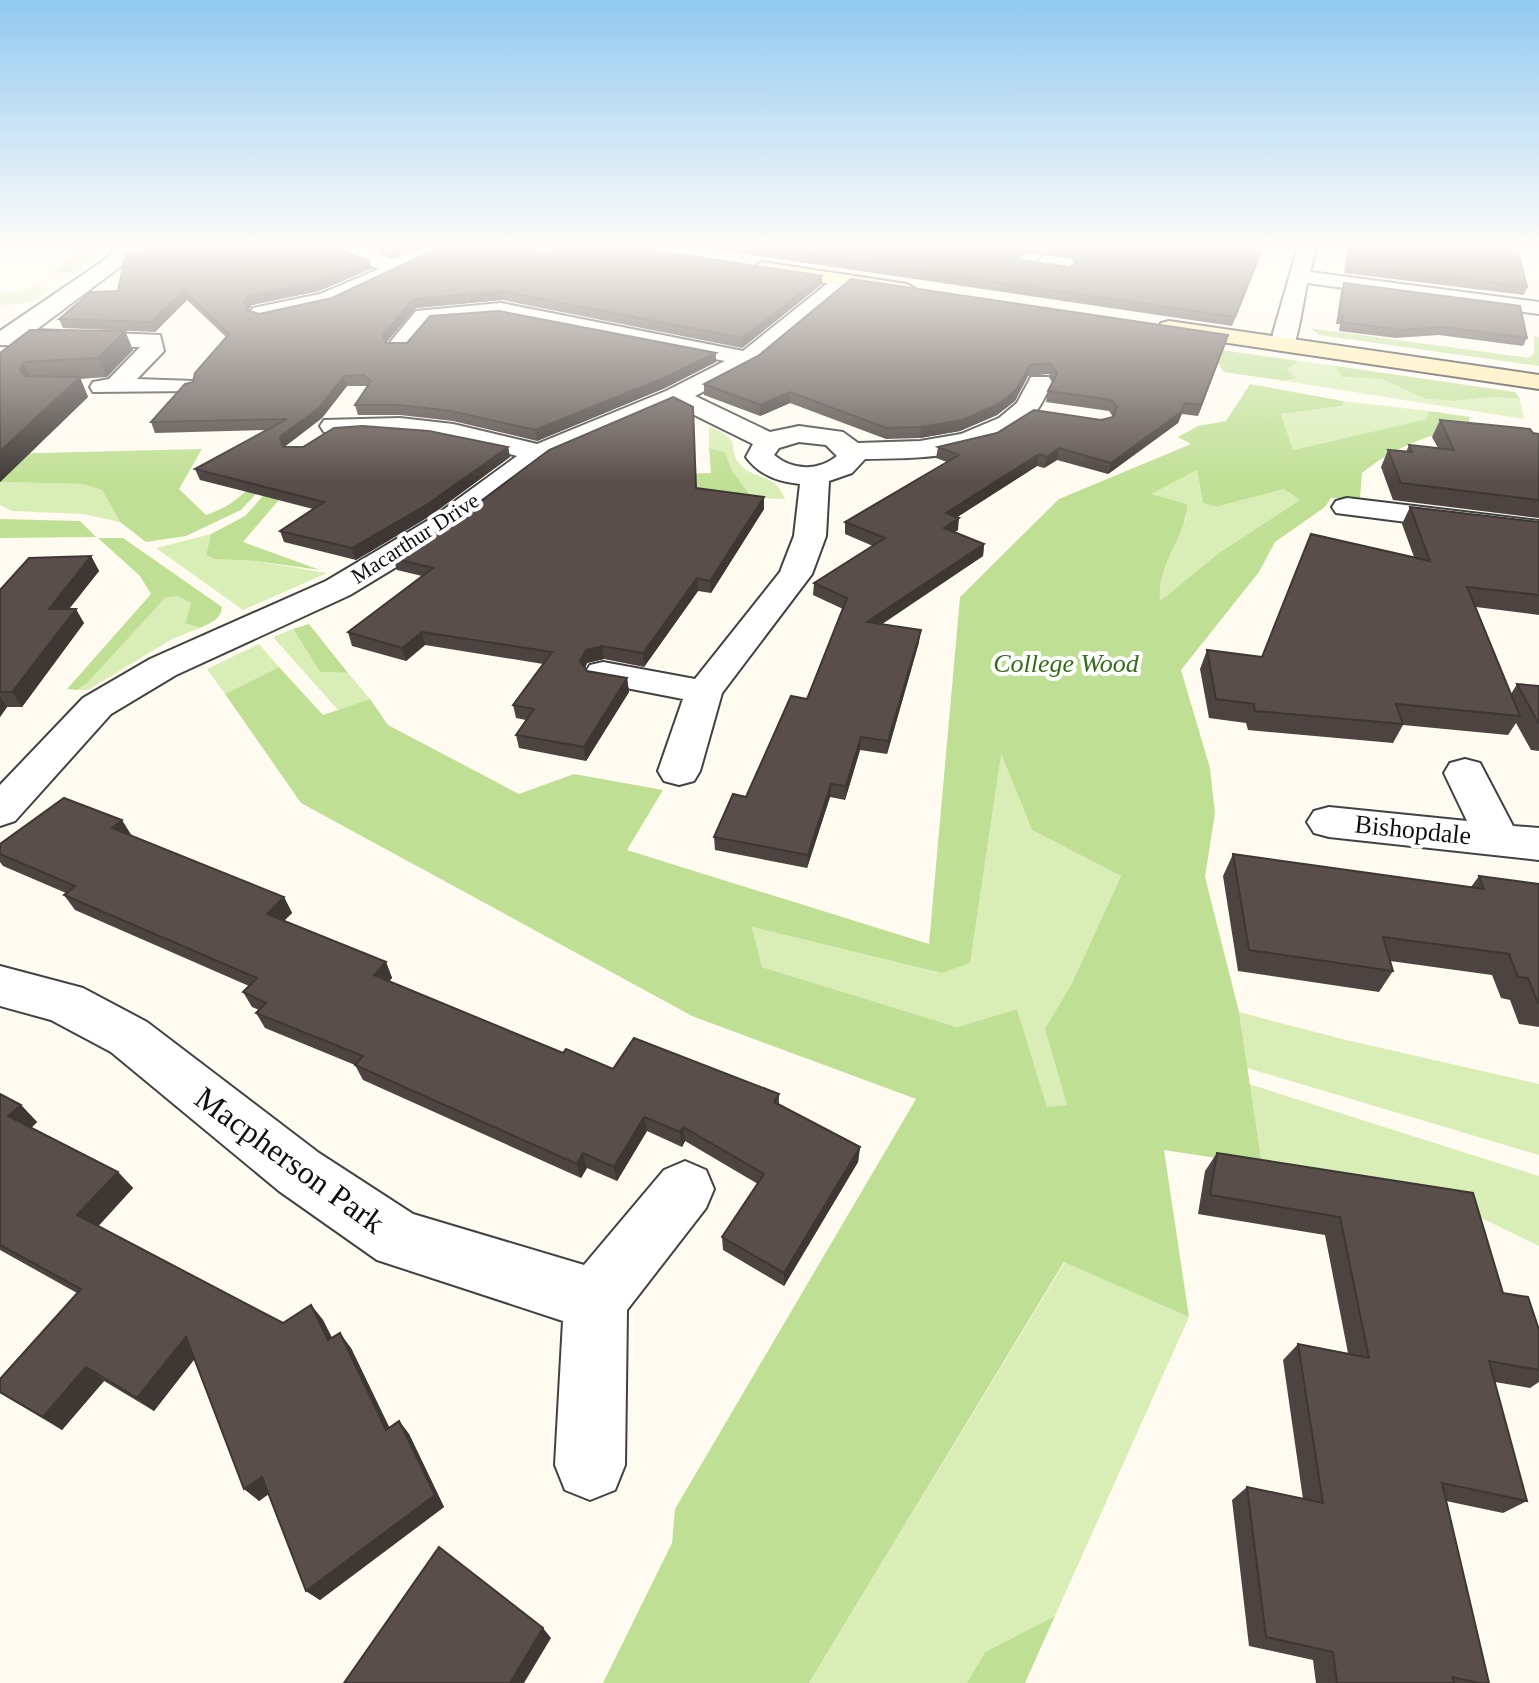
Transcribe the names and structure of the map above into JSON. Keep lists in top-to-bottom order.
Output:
{
  "streets": {
    "street": ["Macarthur Drive", "Bishopdale", "Macpherson Park"]
  },
  "parks": ["College Wood"]
}
